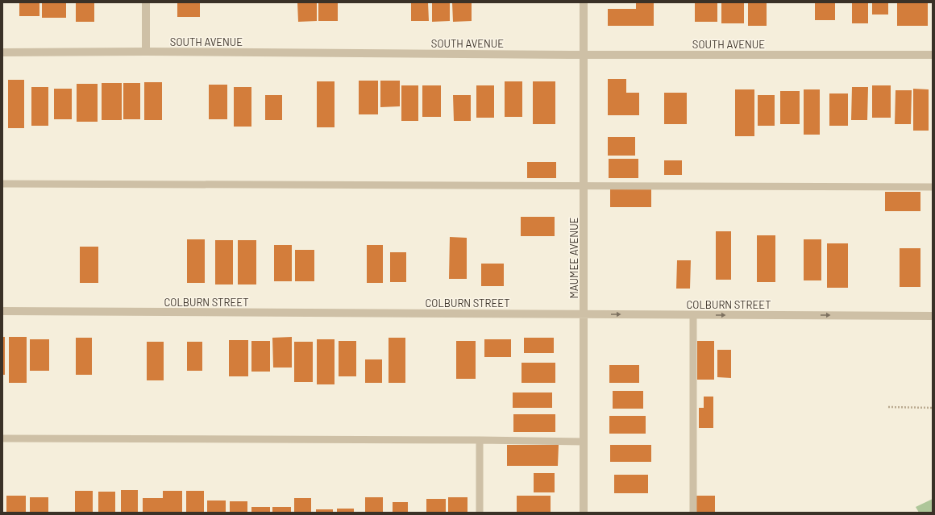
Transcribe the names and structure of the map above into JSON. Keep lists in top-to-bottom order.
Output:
{
  "streets": {
    "street": ["SOUTH AVENUE", "MAUMEE AVENUE", "COLBURN STREET"]
  },
  "crossings": [
    ["SOUTH AVENUE", "MAUMEE AVENUE"],
    ["MAUMEE AVENUE", "COLBURN STREET"]
  ],
  "one_way": ["COLBURN STREET"]
}
